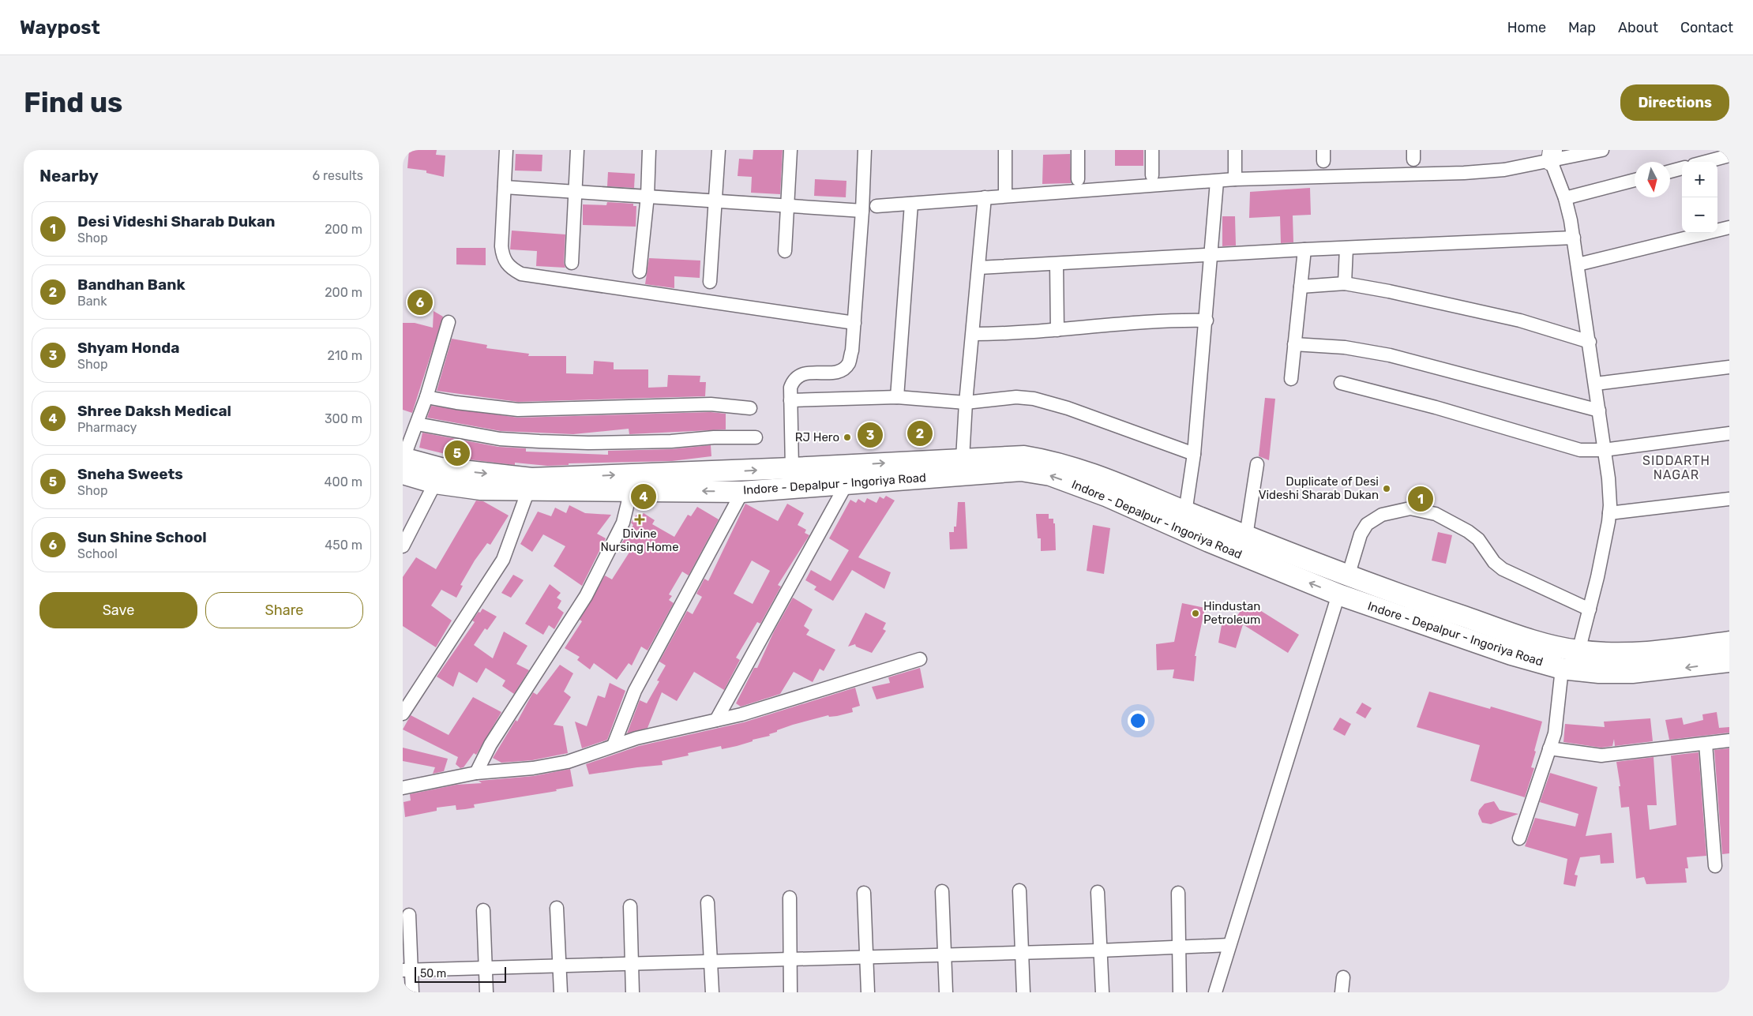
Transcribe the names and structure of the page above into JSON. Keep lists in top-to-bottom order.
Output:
{
  "streets": {
    "main road": ["Indore - Depalpur - Ingoriya Road"]
  },
  "districts": ["SIDDARTH NAGAR"],
  "places": {
    "other": ["RJ Hero", "Duplicate of Desi Videshi Sharab Dukan", "Hindustan Petroleum"],
    "health": ["Divine Nursing Home"]
  },
  "scale_bar": "50 m",
  "north": "bottom",
  "page": {
    "header": "Waypost",
    "nav": [
      "Home",
      "Map",
      "About",
      "Contact"
    ],
    "buttons": [
      "Directions",
      ["Save", "Share"]
    ],
    "title": "Find us",
    "heading": ["Nearby", "6 results"],
    "map_buttons": ["+", "−"],
    "list": [
      {
        "mark": "1",
        "name": "Desi Videshi Sharab Dukan",
        "note": "Shop",
        "value": "200 m"
      },
      {
        "mark": "2",
        "name": "Bandhan Bank",
        "note": "Bank",
        "value": "200 m"
      },
      {
        "mark": "3",
        "name": "Shyam Honda",
        "note": "Shop",
        "value": "210 m"
      },
      {
        "mark": "4",
        "name": "Shree Daksh Medical",
        "note": "Pharmacy",
        "value": "300 m"
      },
      {
        "mark": "5",
        "name": "Sneha Sweets",
        "note": "Shop",
        "value": "400 m"
      },
      {
        "mark": "6",
        "name": "Sun Shine School",
        "note": "School",
        "value": "450 m"
      }
    ],
    "pins": [
      "6",
      "2",
      "3",
      "5",
      "4",
      "1"
    ],
    "scale": "50 m"
  }
}
